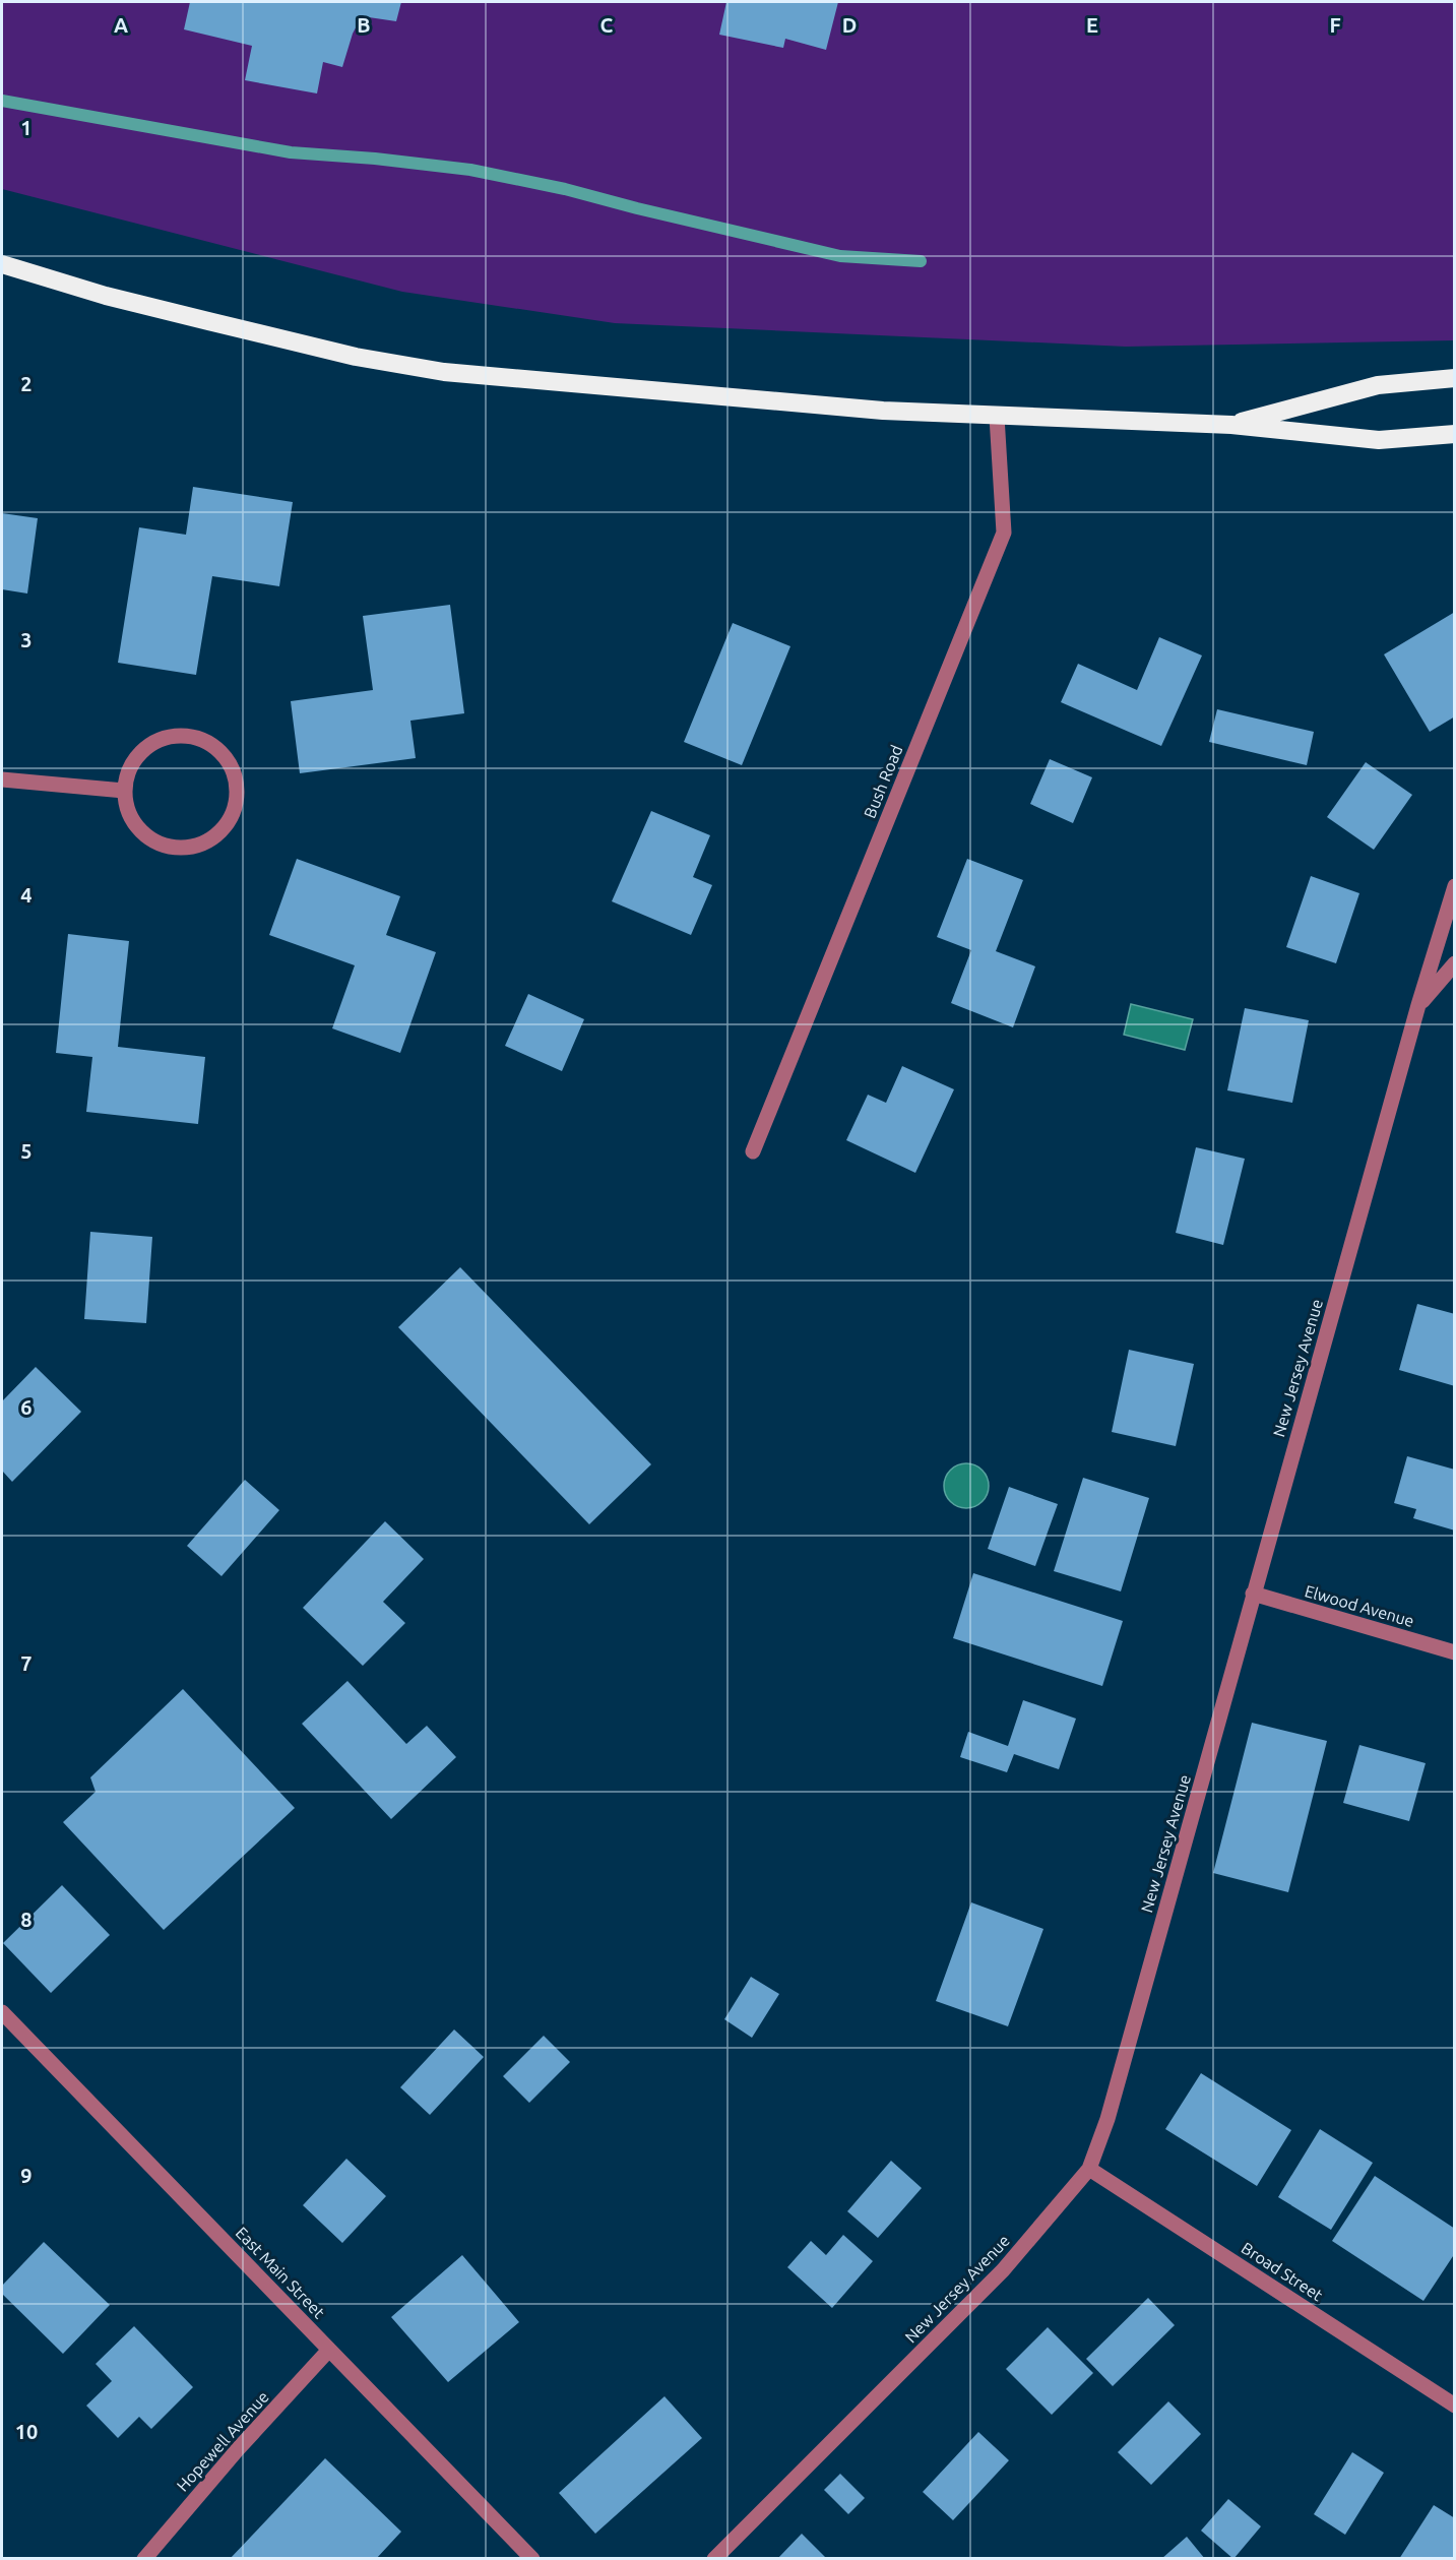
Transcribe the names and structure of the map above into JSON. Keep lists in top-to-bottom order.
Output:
{
  "streets": {
    "street": [
      "Bush Road",
      "New Jersey Avenue",
      "Elwood Avenue",
      "Broad Street",
      "East Main Street",
      "Hopewell Avenue"
    ]
  },
  "crossings": [
    ["New Jersey Avenue", "Elwood Avenue"],
    ["New Jersey Avenue", "Broad Street"],
    ["East Main Street", "Hopewell Avenue"]
  ],
  "grid": {
    "columns": [
      "A",
      "B",
      "C",
      "D",
      "E",
      "F"
    ],
    "rows": [
      "1",
      "2",
      "3",
      "4",
      "5",
      "6",
      "7",
      "8",
      "9",
      "10"
    ]
  }
}
